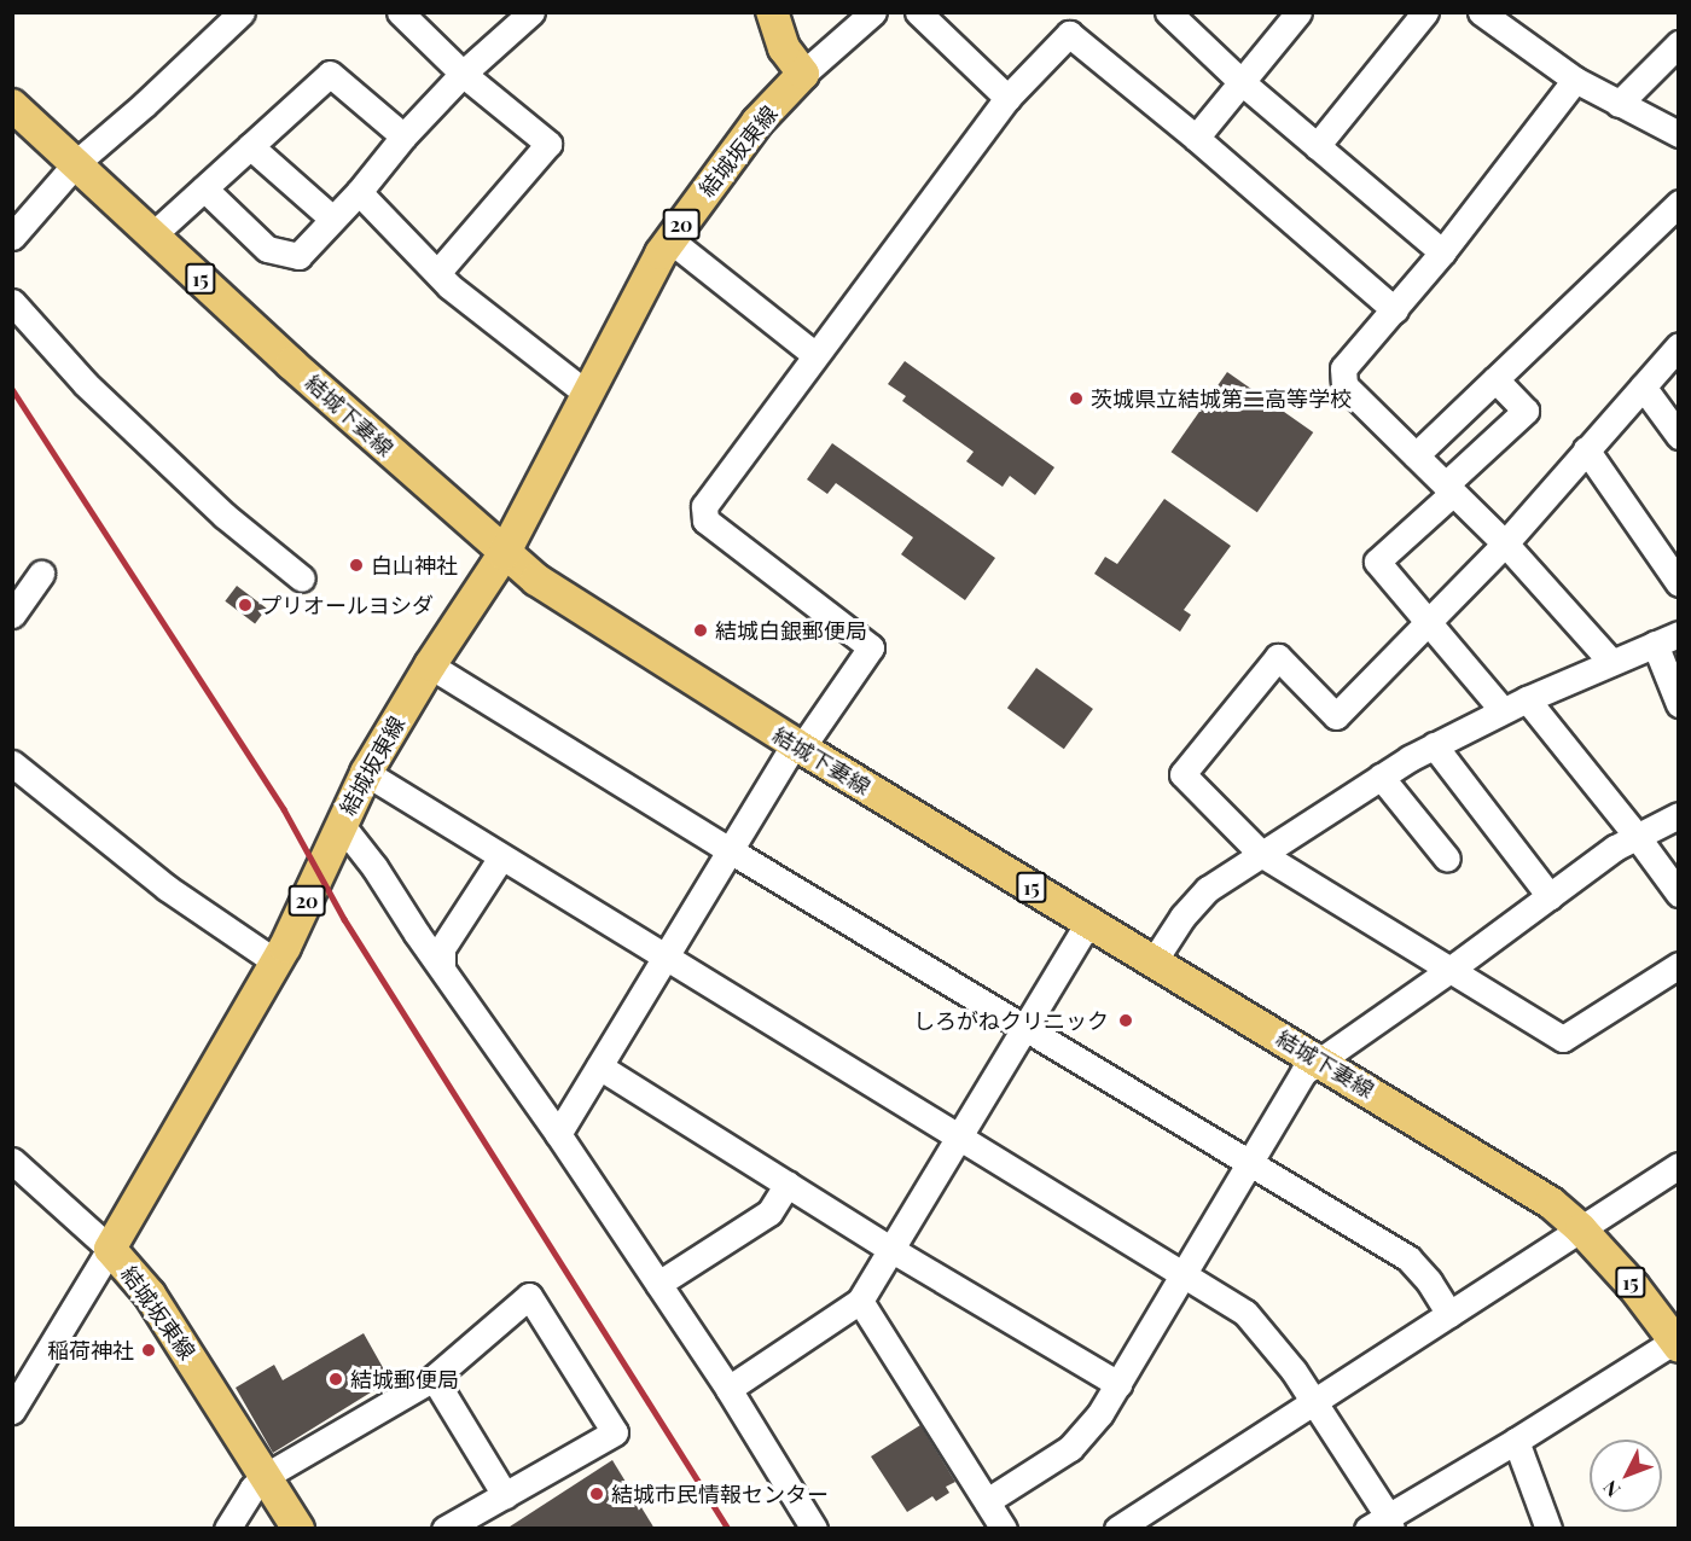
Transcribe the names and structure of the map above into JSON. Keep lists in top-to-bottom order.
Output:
{
  "streets": {
    "main road": [
      "結城坂東線",
      "20",
      "15",
      "結城下妻線"
    ]
  },
  "crossings": [
    ["結城坂東線", "結城下妻線"]
  ],
  "places": [
    "茨城県立結城第二高等学校",
    "白山神社",
    "プリオールヨシダ",
    "結城白銀郵便局",
    "しろがねクリニック",
    "稲荷神社",
    "結城郵便局",
    "結城市民情報センター"
  ],
  "north": "bottom left"
}
